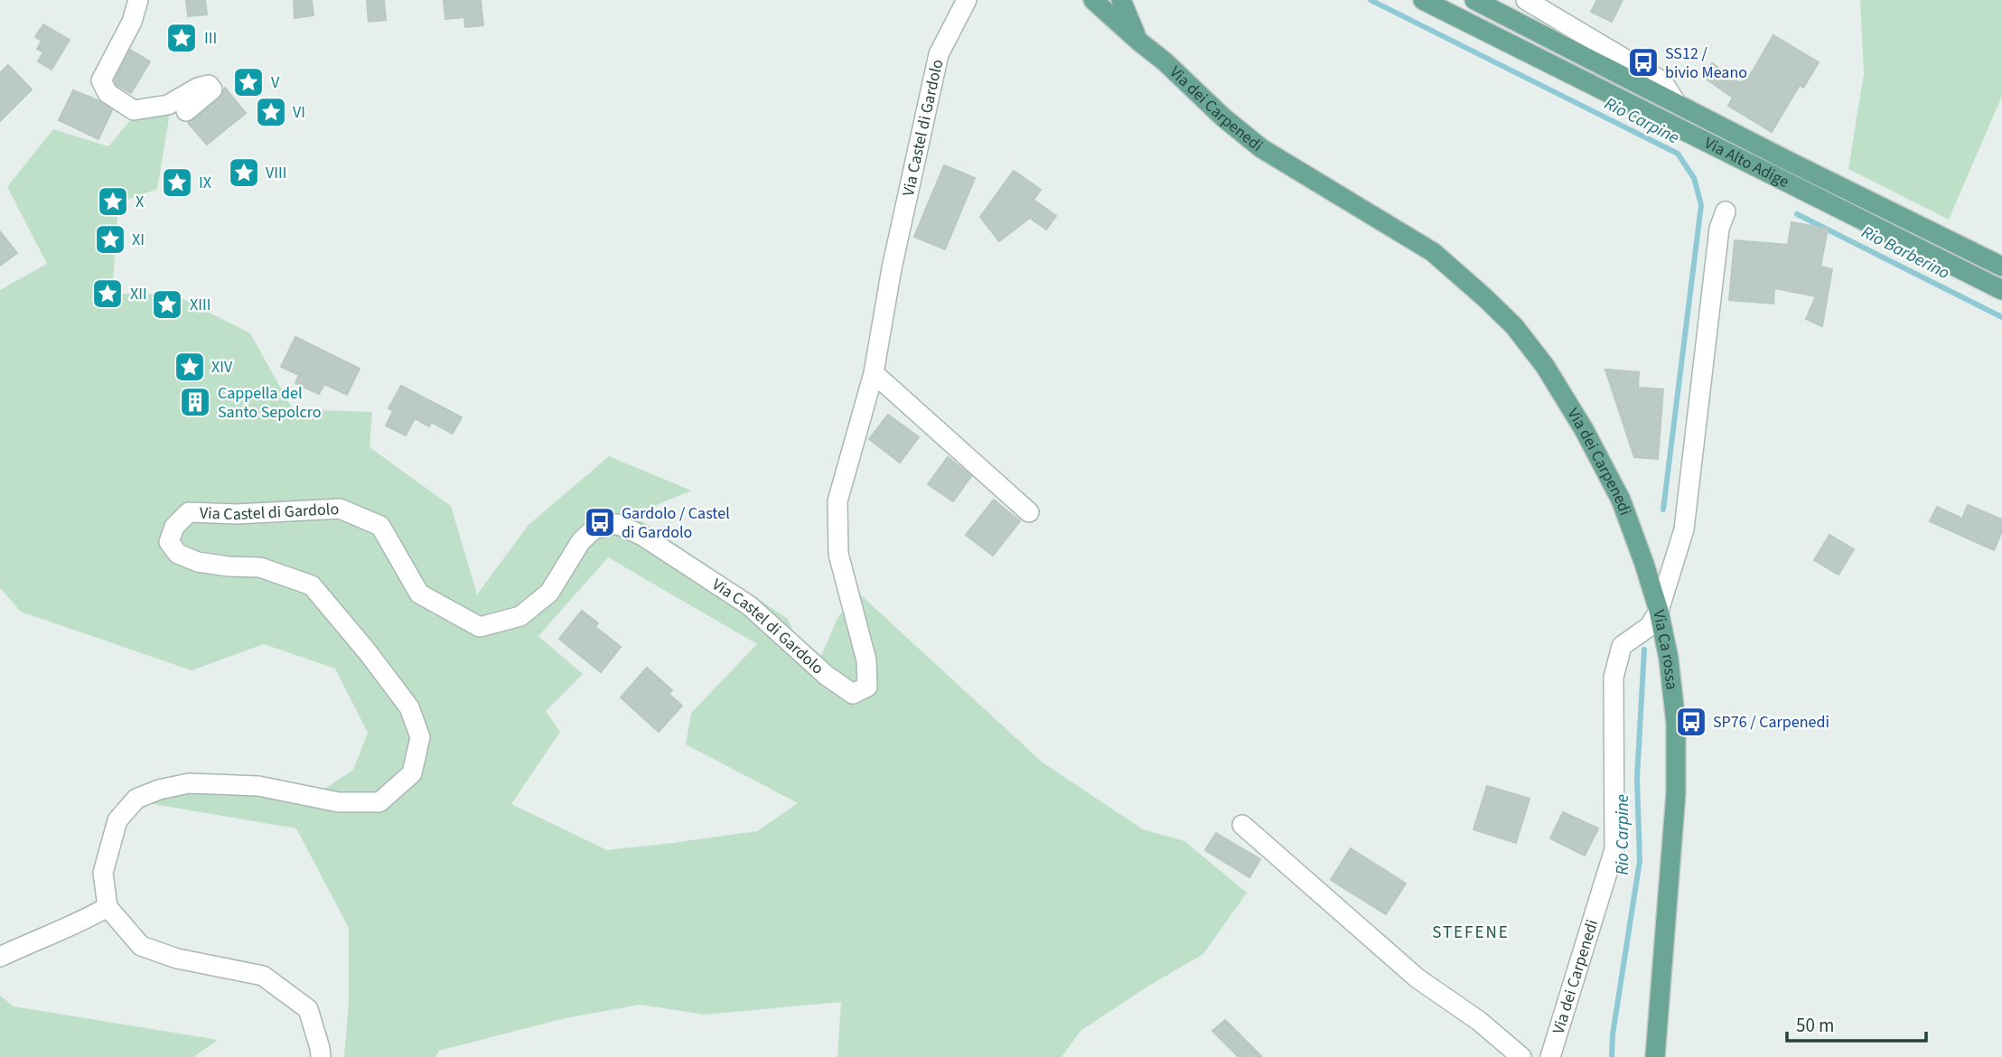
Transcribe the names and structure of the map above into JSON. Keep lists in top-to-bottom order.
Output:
{
  "streets": {
    "main road": ["Via dei Carpenedi", "Via Alto Adige", "Via Ca rossa"],
    "street": ["Via Castel di Gardolo"]
  },
  "crossings": [
    ["Via dei Carpenedi", "Via Ca rossa"]
  ],
  "districts": ["STEFENE"],
  "water": ["Rio Carpine", "Rio Barberino"],
  "places": {
    "place": [
      "III",
      "V",
      "VI",
      "VIII",
      "IX",
      "X",
      "XI",
      "XII",
      "XIII",
      "XIV"
    ],
    "bus stop": ["SS12 / bivio Meano", "Gardolo / Castel di Gardolo", "SP76 / Carpenedi"],
    "building": ["Cappella del Santo Sepolcro"]
  },
  "scale_bar": "50 m"
}
